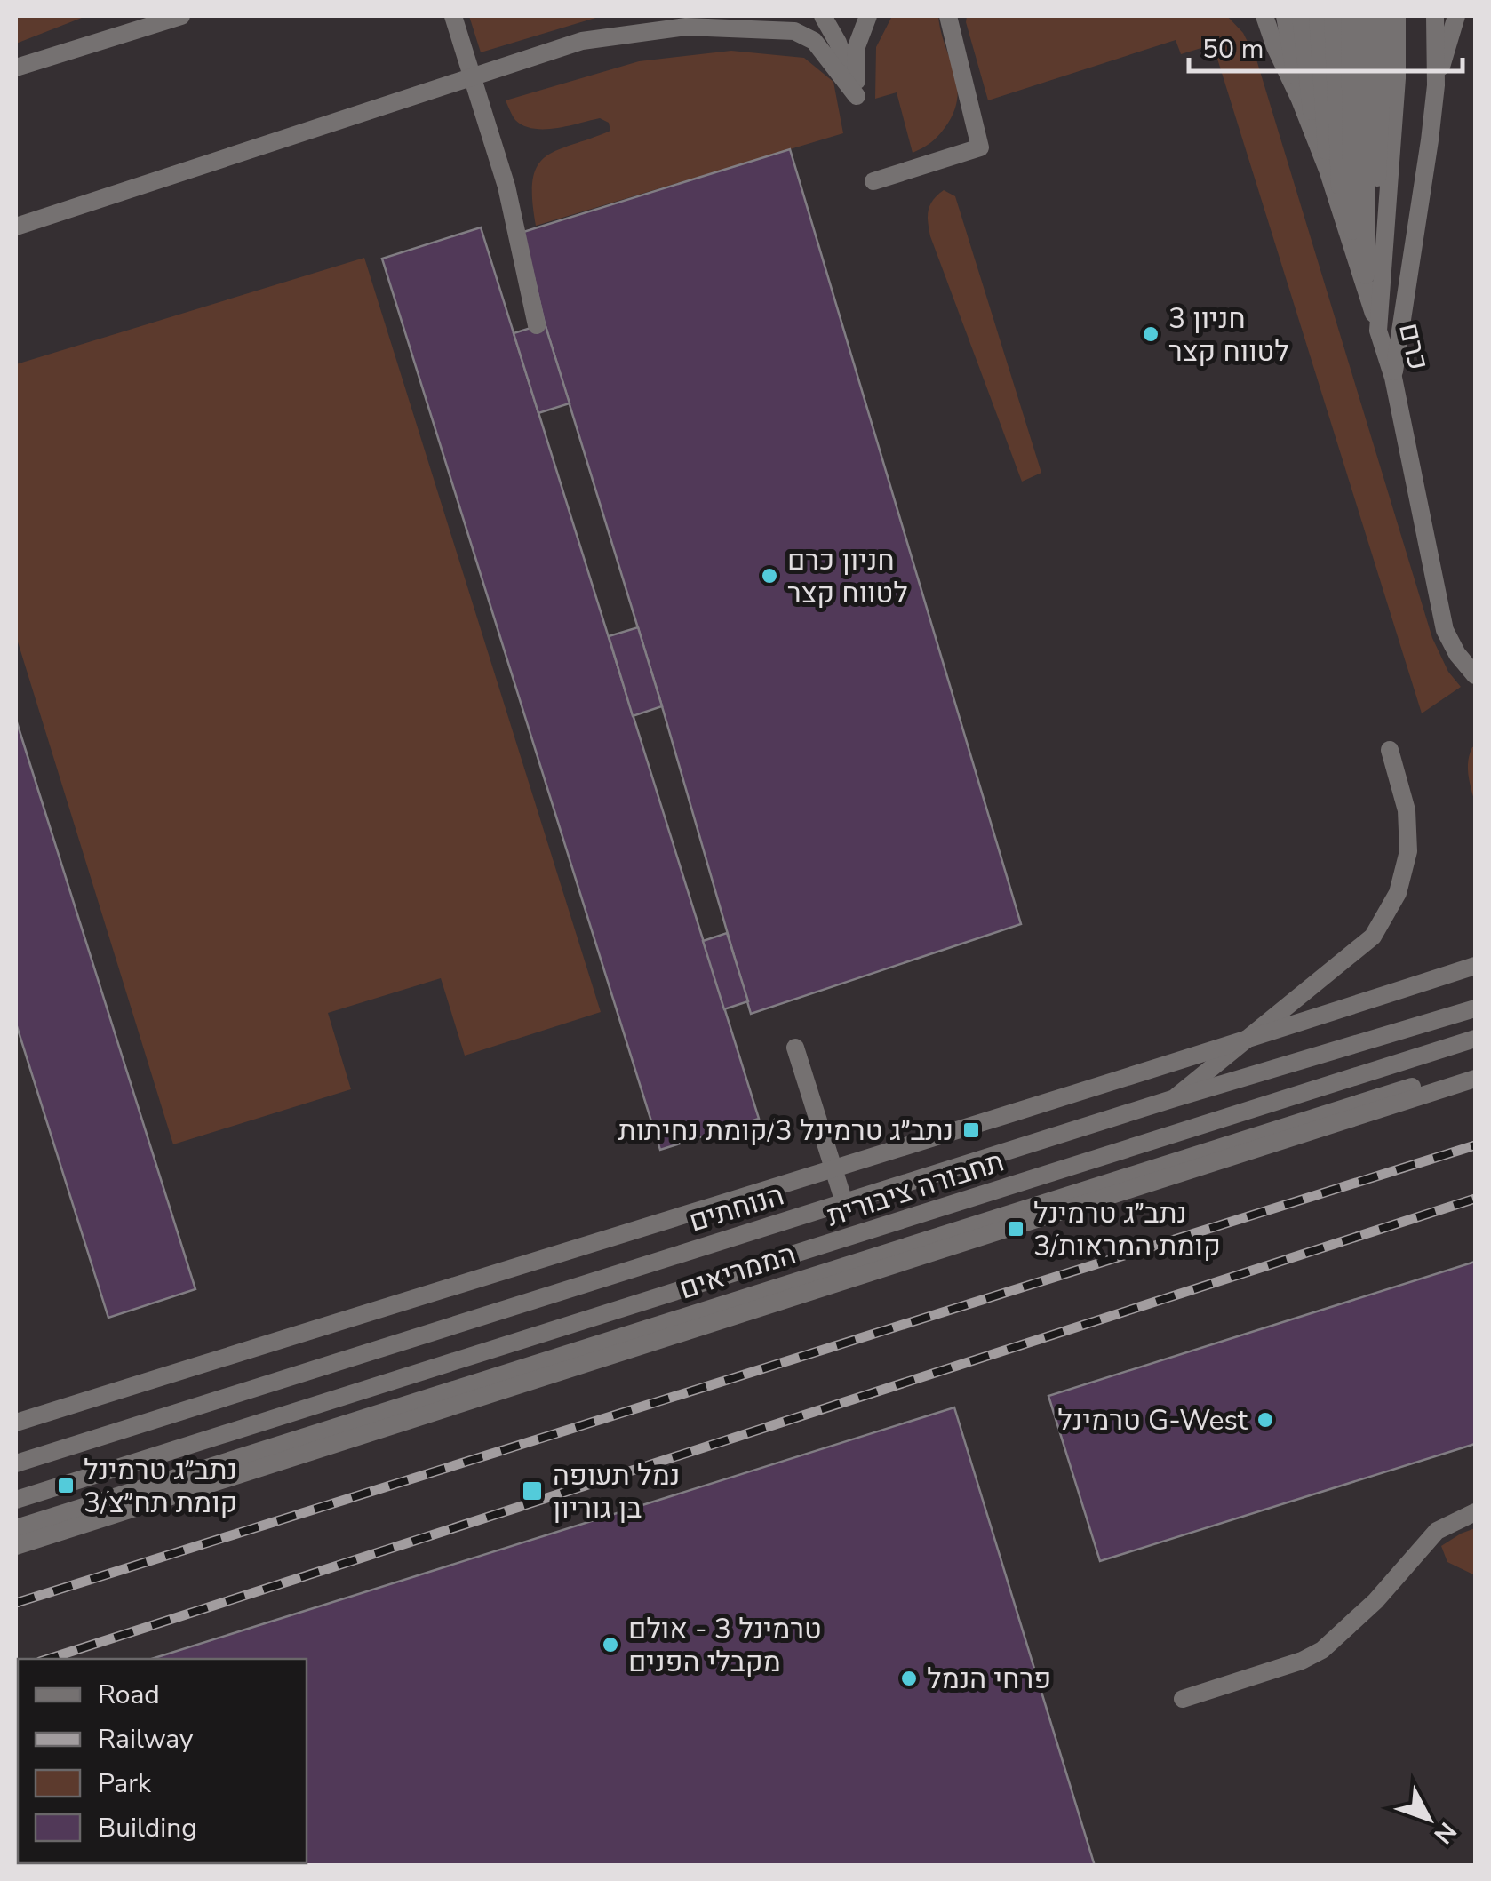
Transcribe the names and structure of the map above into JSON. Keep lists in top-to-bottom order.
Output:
{
  "streets": {
    "street": [
      "כרם",
      "תחבורה ציבורית",
      "הנוחתים",
      "הממריאים"
    ]
  },
  "places": {
    "other": [
      "חניון 3 לטווח קצר",
      "חניון כרם לטווח קצר",
      "טרמינל G-West",
      "טרמינל 3 - אולם מקבלי הפנים",
      "פרחי הנמל"
    ],
    "transit": [
      "נתב״ג טרמינל 3/קומת נחיתות",
      "נתב״ג טרמינל 3/קומת המראות",
      "נתב״ג טרמינל 3/קומת תח״צ",
      "נמל תעופה בן גוריון"
    ]
  },
  "legend": [
    "Road",
    "Railway",
    "Park",
    "Building"
  ],
  "scale_bar": "50 m",
  "north": "bottom right"
}
